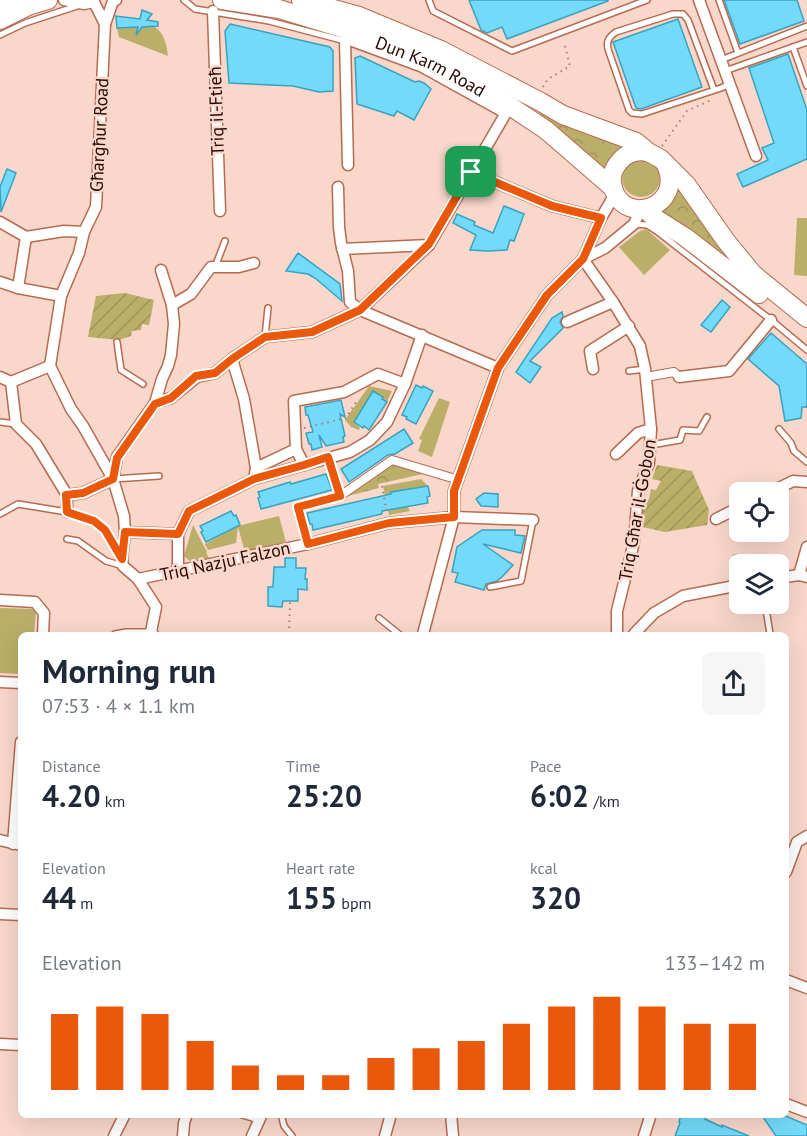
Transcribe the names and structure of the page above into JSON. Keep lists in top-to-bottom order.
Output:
{
  "streets": {
    "highway": ["Dun Karm Road"],
    "street": [
      "Triq il-Ftieħ",
      "Għargħur Road",
      "Triq Għar il-Ġobon",
      "Triq Nazju Falzon"
    ]
  },
  "crossings": [
    ["Dun Karm Road", "Triq il-Ftieħ"]
  ],
  "page": {
    "heading": ["Morning run", "07:53 · 4 × 1.1 km"],
    "stats": [
      ["Distance", "4.20 km"],
      ["Time", "25:20"],
      ["Pace", "6:02 /km"],
      ["Elevation", "44 m"],
      ["Heart rate", "155 bpm"],
      ["kcal", "320"]
    ],
    "chart": ["Elevation", "133–142 m"]
  }
}
